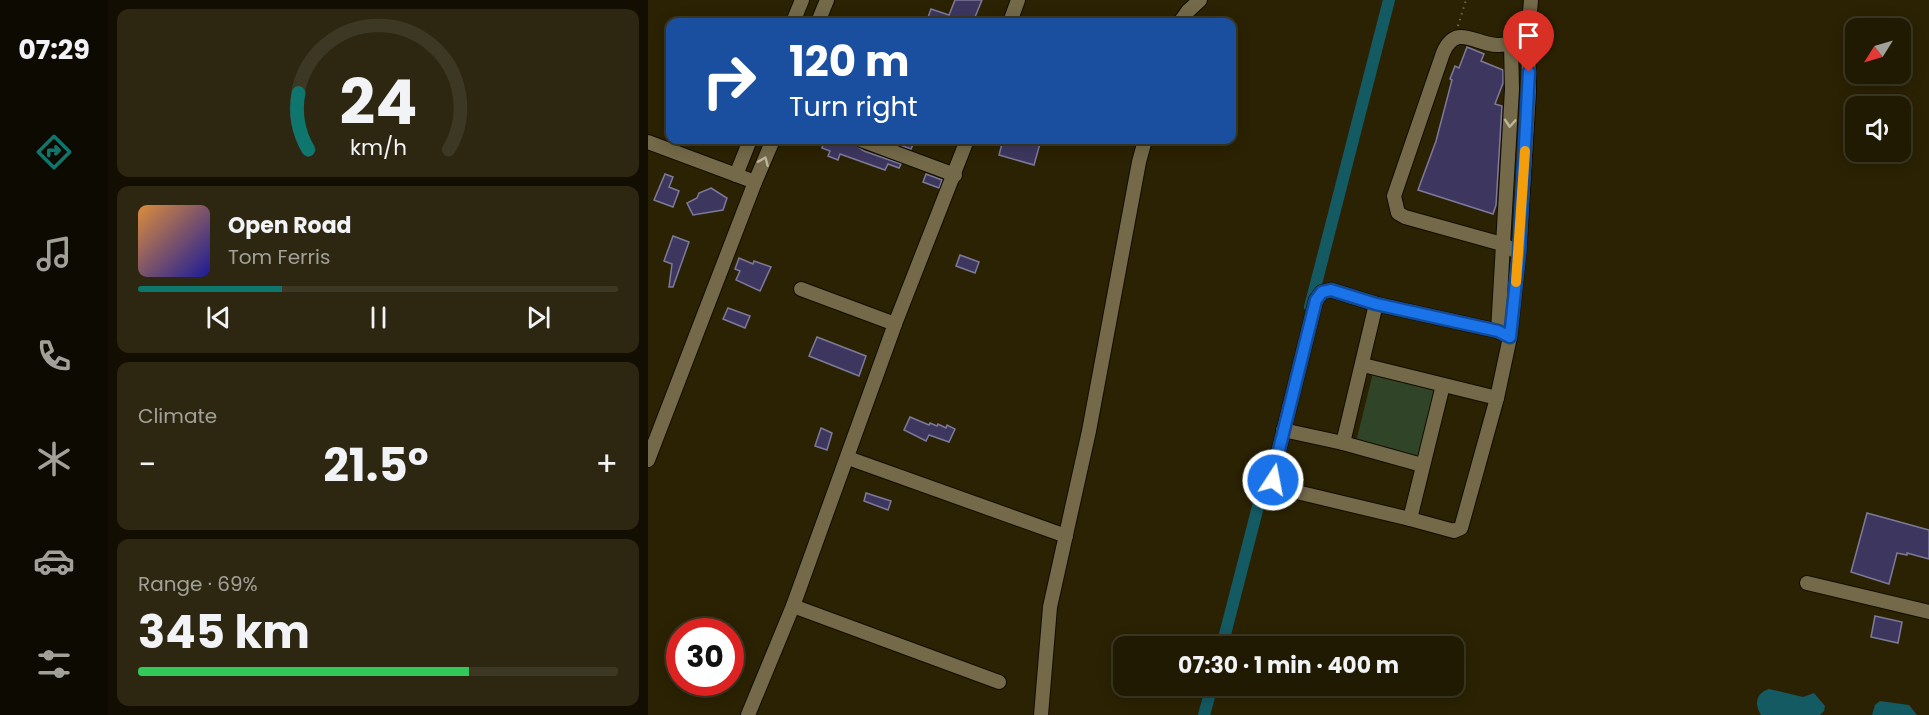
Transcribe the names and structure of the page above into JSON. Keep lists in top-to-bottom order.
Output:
{
  "north": "bottom left",
  "page": {
    "tabs": "07:29",
    "turn": ["120 m", "Turn right"],
    "song": ["Open Road", "Tom Ferris"],
    "tile": [
      "Climate",
      ["Range · 69%", "345 km"]
    ],
    "heat": ["−", "21.5°", "+"],
    "limit": "30",
    "trip": "07:30 · 1 min · 400 m",
    "gauge": ["24", "km/h"]
  }
}
